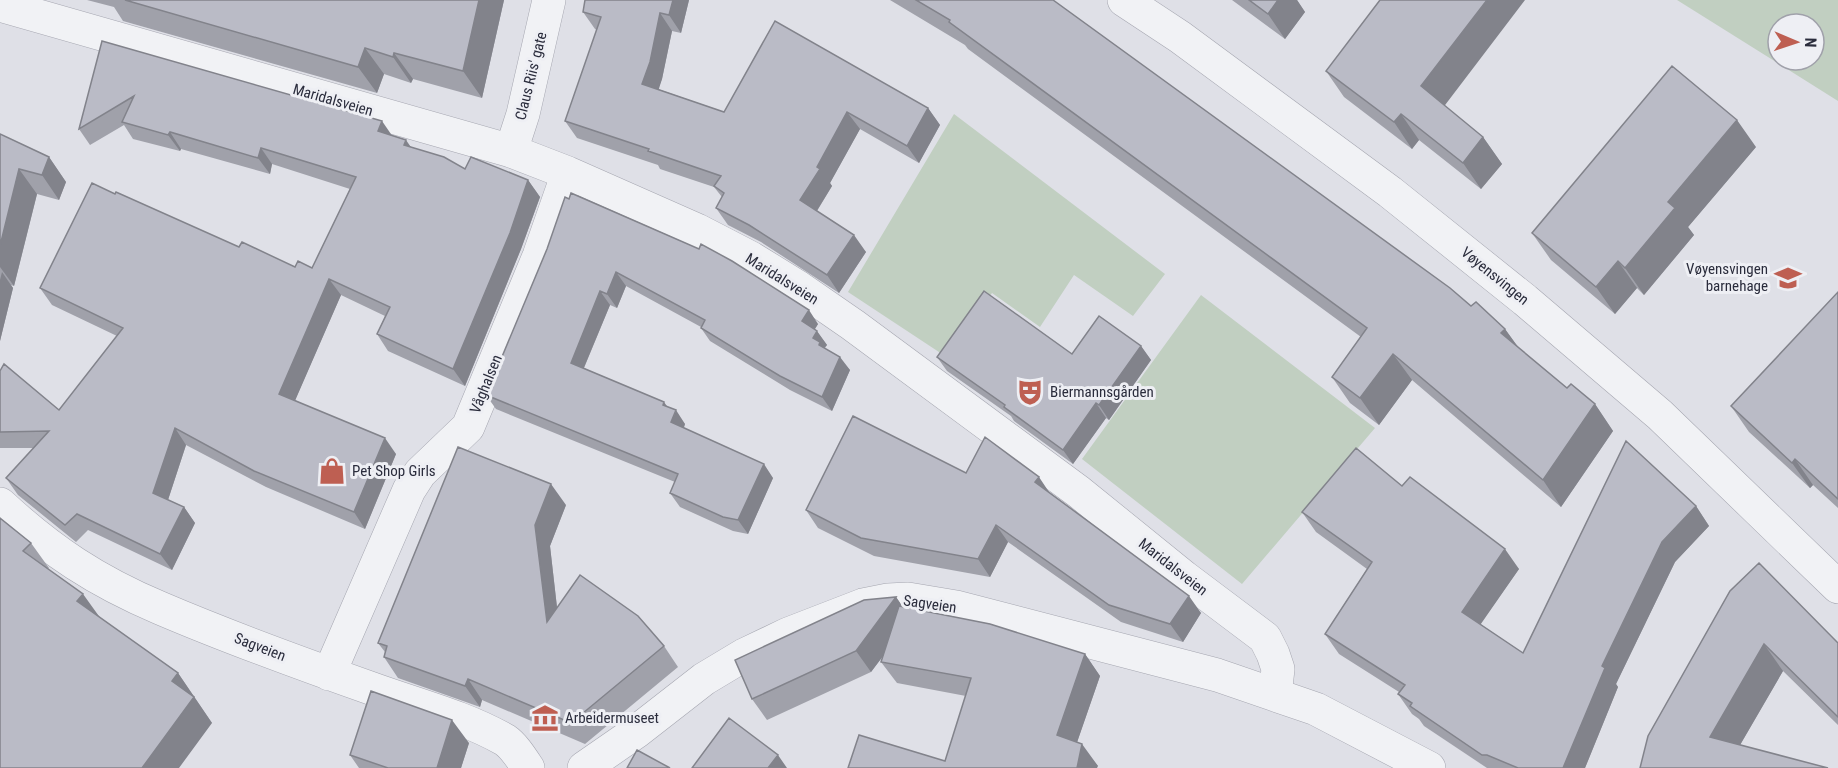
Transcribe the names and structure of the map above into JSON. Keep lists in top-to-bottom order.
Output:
{
  "streets": {
    "street": [
      "Claus Riis' gate",
      "Maridalsveien",
      "Vøyensvingen",
      "Våghalsen",
      "Sagveien"
    ]
  },
  "crossings": [
    ["Claus Riis' gate", "Maridalsveien"],
    ["Maridalsveien", "Våghalsen"],
    ["Maridalsveien", "Sagveien"],
    ["Våghalsen", "Sagveien"]
  ],
  "places": {
    "school or university": ["Vøyensvingen barnehage"],
    "theatre": ["Biermannsgården"],
    "shop": ["Pet Shop Girls"],
    "museum": ["Arbeidermuseet"]
  },
  "north": "right"
}
